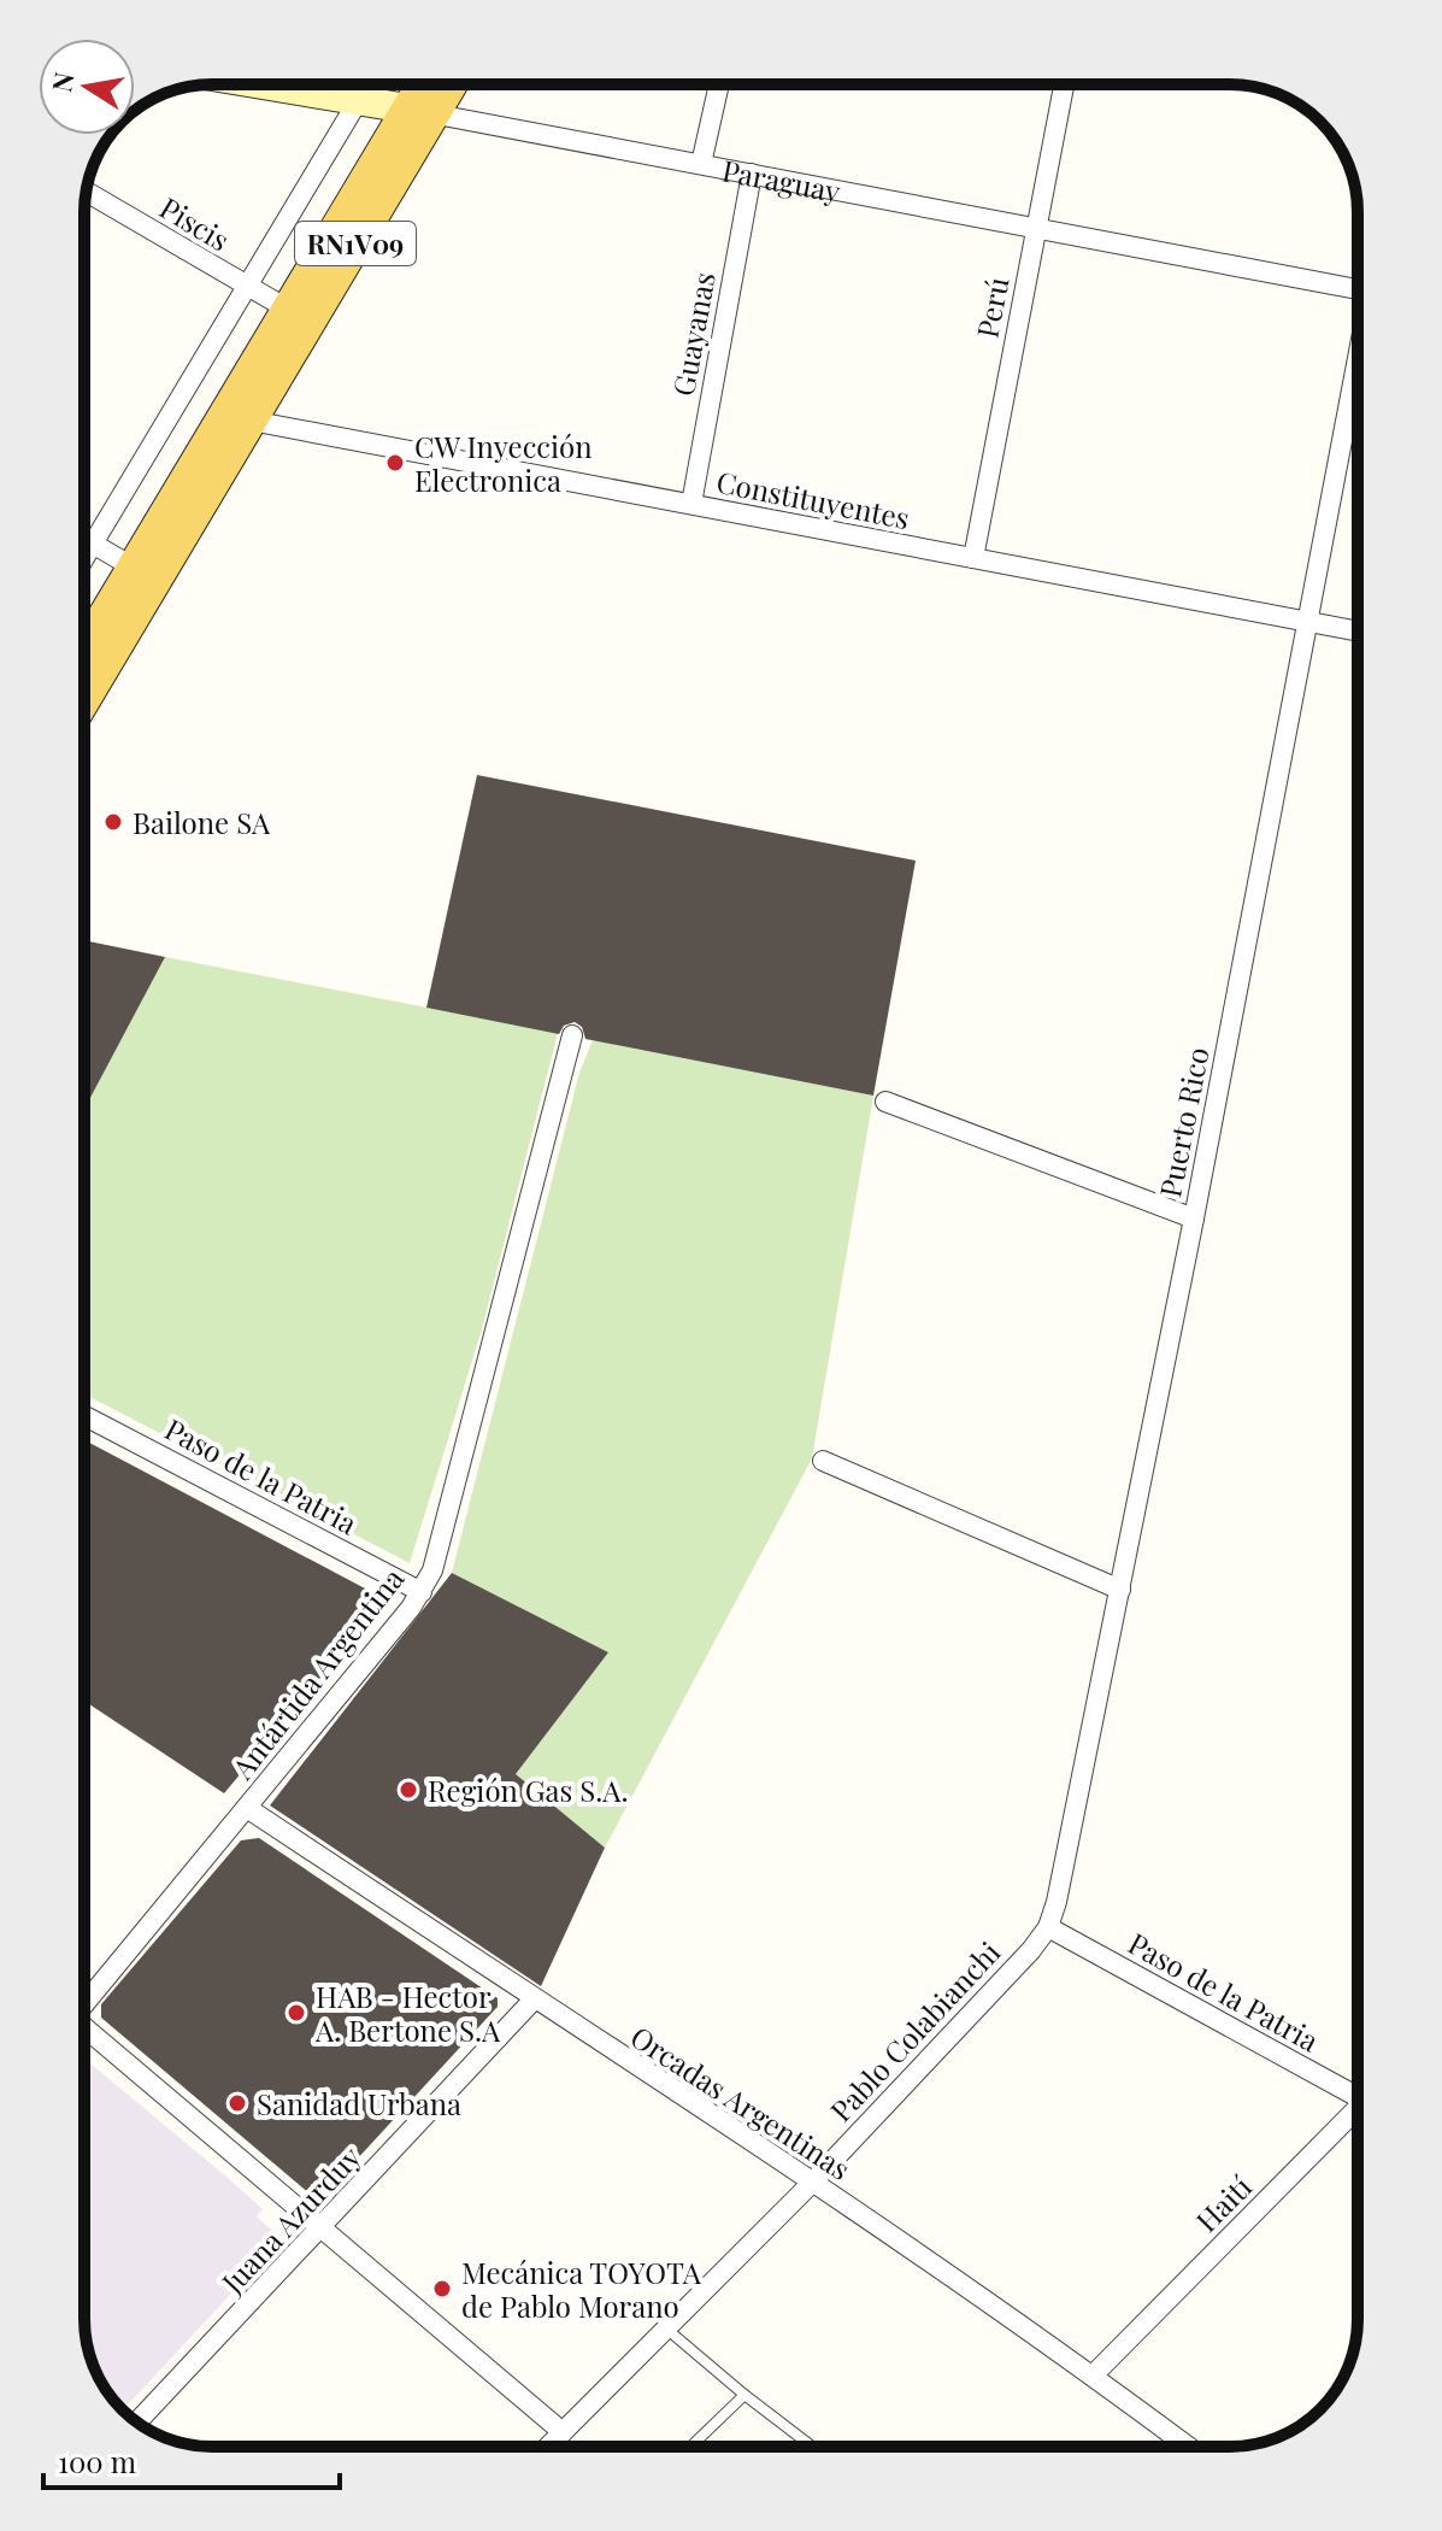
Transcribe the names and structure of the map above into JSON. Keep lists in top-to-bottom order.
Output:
{
  "streets": {
    "main road": ["Paraguay", "RN1V09"],
    "street": [
      "Piscis",
      "Perú",
      "Guayanas",
      "Constituyentes",
      "Puerto Rico",
      "Paso de la Patria",
      "Antártida Argentina",
      "Pablo Colabianchi",
      "Orcadas Argentinas",
      "Haití",
      "Juana Azurduy"
    ]
  },
  "crossings": [
    ["Paraguay", "RN1V09"],
    ["Paraguay", "Perú"],
    ["Paraguay", "Guayanas"],
    ["Piscis", "RN1V09"],
    ["RN1V09", "Constituyentes"],
    ["Perú", "Constituyentes"],
    ["Guayanas", "Constituyentes"],
    ["Constituyentes", "Puerto Rico"],
    ["Puerto Rico", "Paso de la Patria"],
    ["Puerto Rico", "Pablo Colabianchi"],
    ["Paso de la Patria", "Antártida Argentina"],
    ["Paso de la Patria", "Pablo Colabianchi"],
    ["Antártida Argentina", "Orcadas Argentinas"],
    ["Pablo Colabianchi", "Orcadas Argentinas"],
    ["Orcadas Argentinas", "Haití"],
    ["Orcadas Argentinas", "Juana Azurduy"]
  ],
  "places": [
    "CW Inyección Electronica",
    "Bailone SA",
    "Región Gas S.A.",
    "HAB - Hector A. Bertone S.A",
    "Sanidad Urbana",
    "Mecánica TOYOTA de Pablo Morano"
  ],
  "scale_bar": "100 m",
  "north": "left"
}
